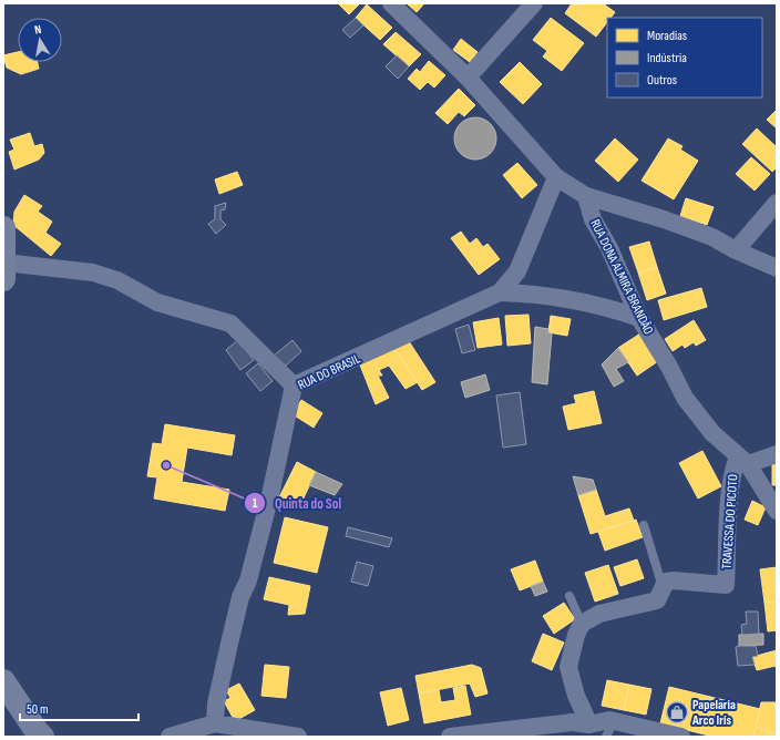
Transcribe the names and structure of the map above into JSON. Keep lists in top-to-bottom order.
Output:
{
  "streets": {
    "street": ["RUA DONA ALMIRA BRANDÃO", "RUA DO BRASIL", "TRAVESSA DO PICOTO"]
  },
  "crossings": [
    ["RUA DONA ALMIRA BRANDÃO", "RUA DO BRASIL"],
    ["RUA DONA ALMIRA BRANDÃO", "TRAVESSA DO PICOTO"]
  ],
  "places": {
    "other": ["Quinta do Sol"],
    "shop": ["Papelaria Arco Irís"]
  },
  "legend": ["Moradias", "Indústria", "Outros"],
  "scale_bar": "50 m",
  "north": "top"
}
